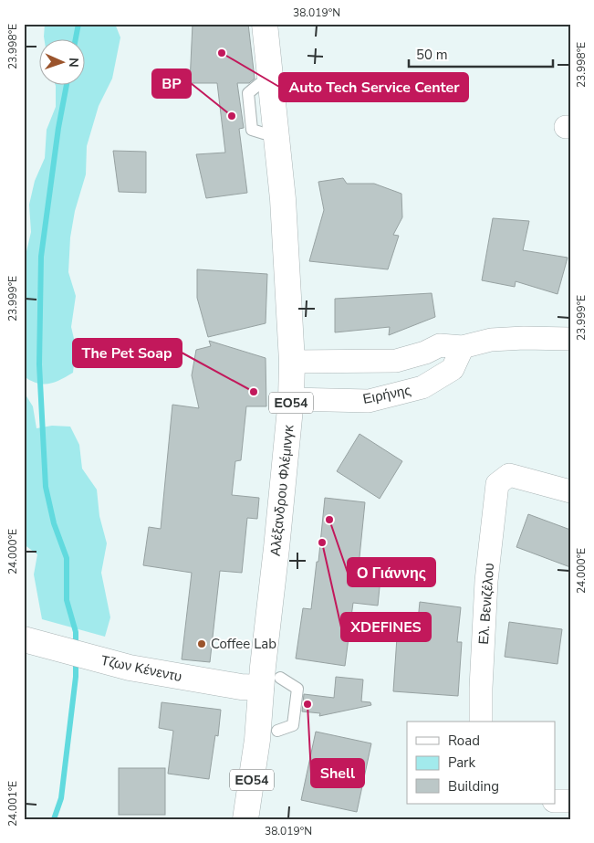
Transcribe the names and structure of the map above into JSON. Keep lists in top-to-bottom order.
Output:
{
  "streets": {
    "main road": ["ΕΟ54", "Αλέξανδρου Φλέμινγκ", "Τζων Κένεντυ"],
    "street": ["Ειρήνης", "Ελ. Βενιζέλου"]
  },
  "crossings": [
    ["Ειρήνης", "Αλέξανδρου Φλέμινγκ"],
    ["Αλέξανδρου Φλέμινγκ", "Τζων Κένεντυ"]
  ],
  "places": [
    "Auto Tech Service Center",
    "BP",
    "The Pet Soap",
    "Ο Γιάννης",
    "XDEFINES",
    "Coffee Lab",
    "Shell"
  ],
  "legend": ["Road", "Park", "Building"],
  "scale_bar": "50 m",
  "north": "right",
  "coordinates": [
    "38.019°N",
    "23.998°E",
    "23.999°E",
    "24.000°E",
    "24.001°E"
  ]
}
